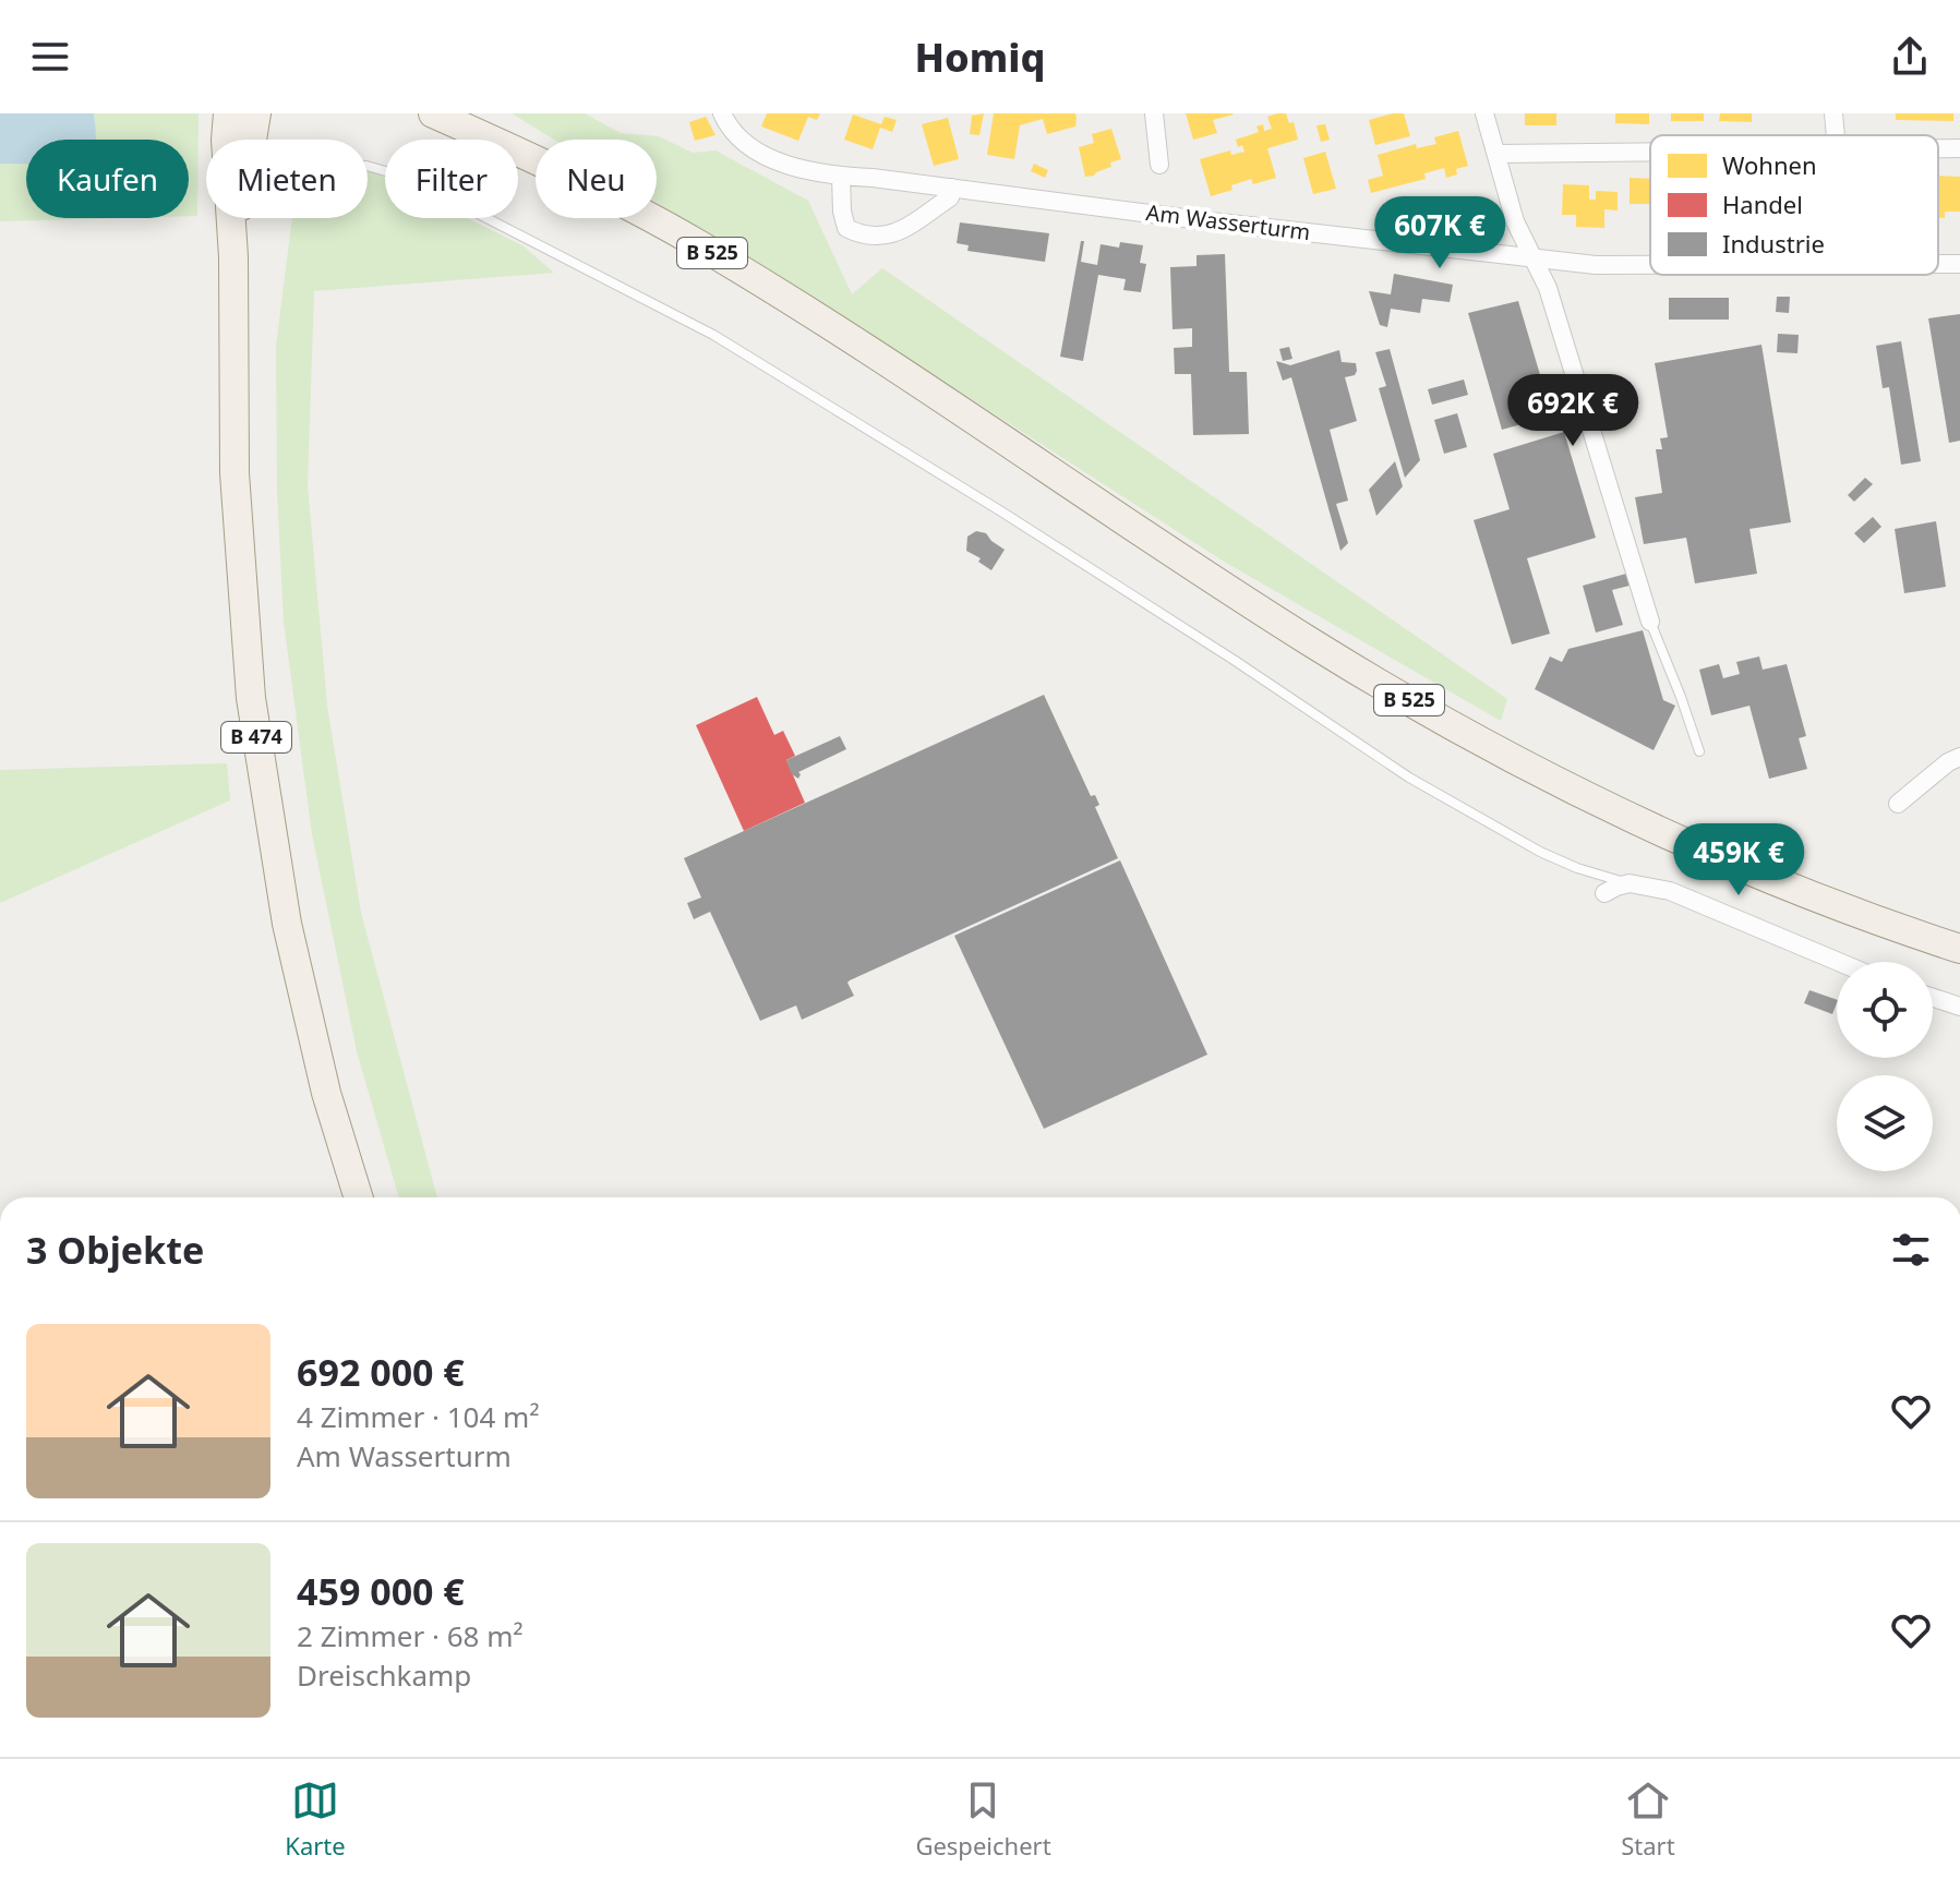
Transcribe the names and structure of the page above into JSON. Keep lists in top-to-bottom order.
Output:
{
  "streets": {
    "main road": ["B 525", "B 474"],
    "street": ["Am Wasserturm"]
  },
  "legend": ["Wohnen", "Handel", "Industrie"],
  "page": {
    "header": "Homiq",
    "chip": [
      "Kaufen",
      "Mieten",
      "Filter",
      "Neu"
    ],
    "price": ["607K €", "692K €", "459K €"],
    "heading": "3 Objekte",
    "list": [
      {
        "name": "692 000 €",
        "note": "4 Zimmer · 104 m² · Am Wasserturm"
      },
      {
        "name": "459 000 €",
        "note": "2 Zimmer · 68 m² · Dreischkamp"
      }
    ],
    "tabs": ["Karte", "Gespeichert", "Start"]
  }
}
